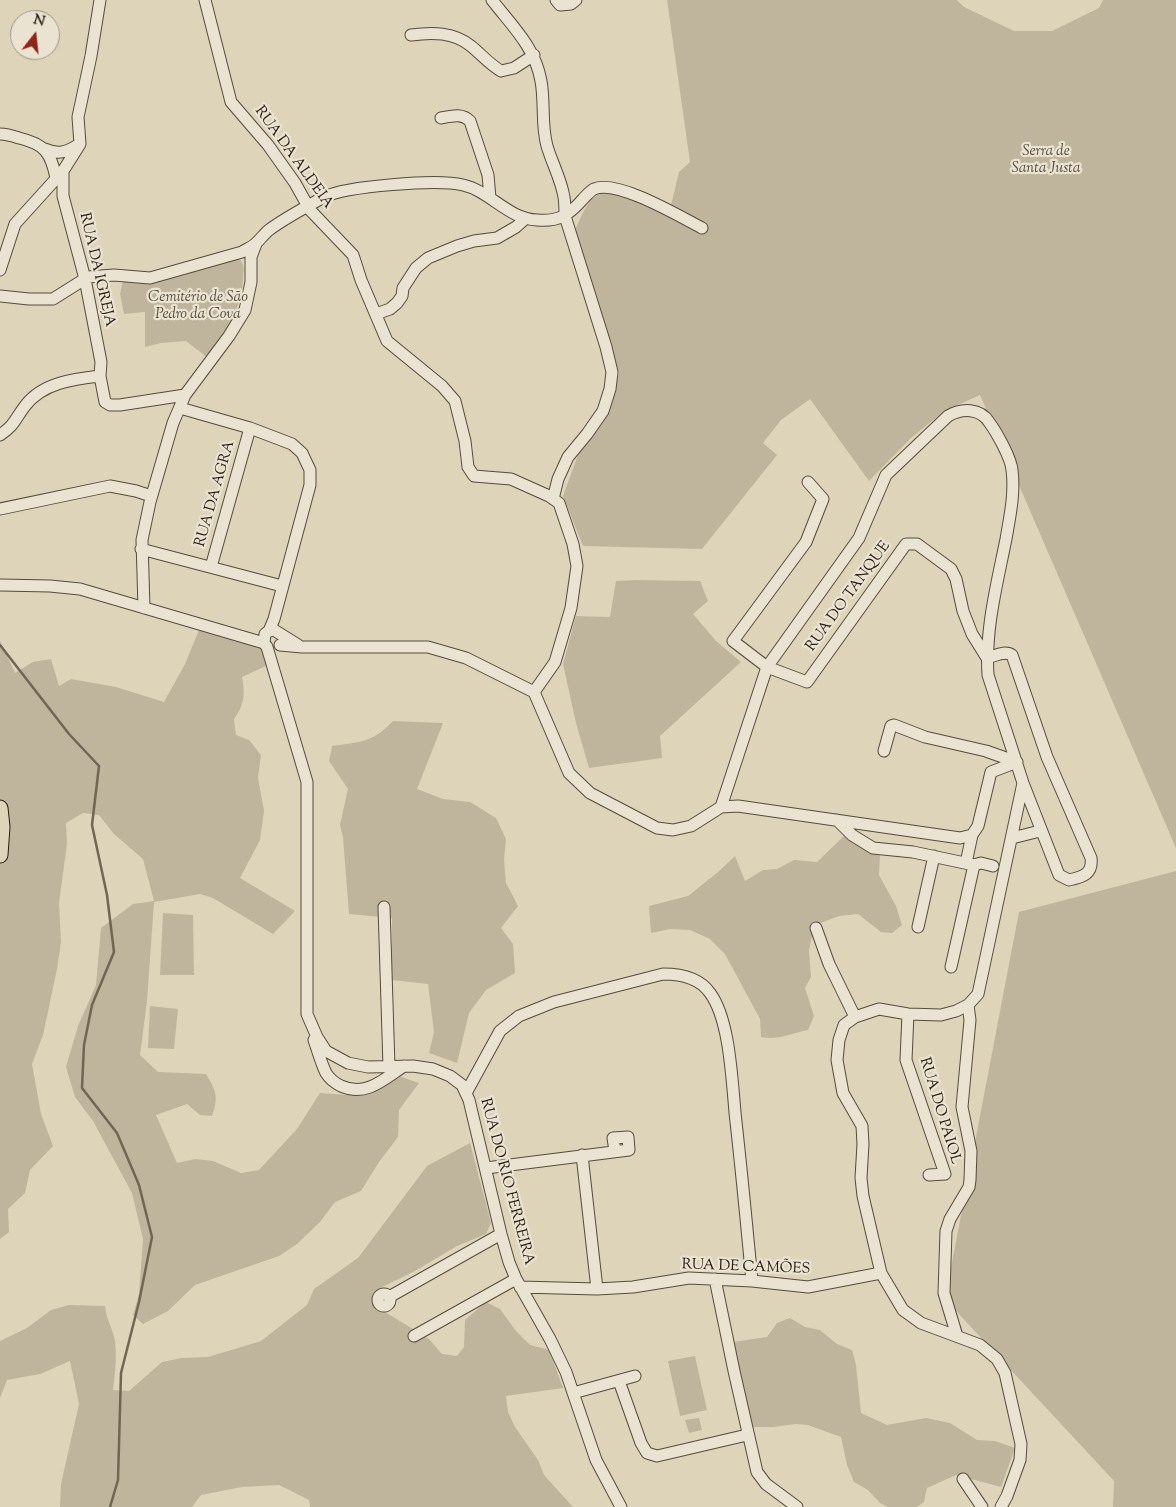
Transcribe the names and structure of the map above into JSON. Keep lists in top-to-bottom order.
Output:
{
  "streets": {
    "street": [
      "RUA DA ALDEIA",
      "RUA DA IGREJA",
      "RUA DA AGRA",
      "RUA DO TANQUE",
      "RUA DO PAIOL",
      "RUA DO RIO FERREIRA",
      "RUA DE CAMÕES"
    ]
  },
  "crossings": [
    ["RUA DO RIO FERREIRA", "RUA DE CAMÕES"]
  ],
  "parks": ["Serra de Santa Justa", "Cemitério de São Pedro da Cova"],
  "north": "top"
}
